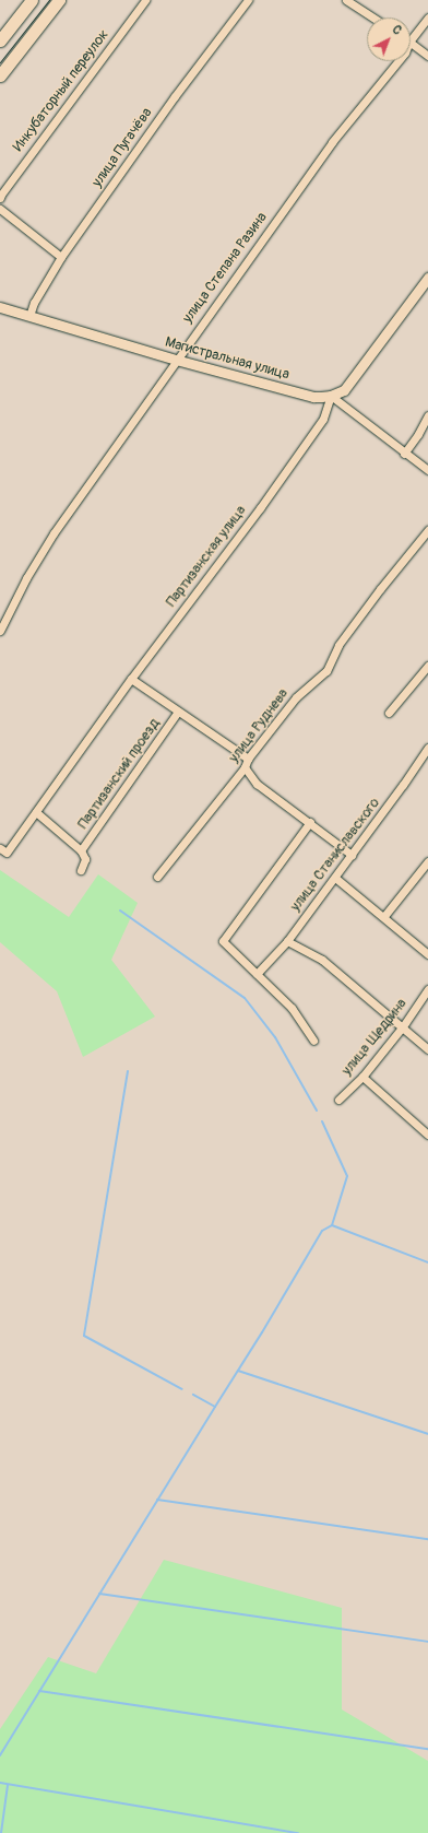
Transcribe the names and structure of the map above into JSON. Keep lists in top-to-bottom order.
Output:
{
  "streets": {
    "street": [
      "Инкубаторный переулок",
      "улица Пугачёва",
      "улица Степана Разина",
      "Магистральная улица",
      "Партизанская улица",
      "улица Руднева",
      "Партизанский проезд",
      "улица Станиславского",
      "улица Щедрина"
    ]
  },
  "crossings": [
    ["улица Пугачёва", "Магистральная улица"],
    ["улица Степана Разина", "Магистральная улица"],
    ["Магистральная улица", "Партизанская улица"],
    ["Партизанская улица", "Партизанский проезд"],
    ["улица Руднева", "Партизанский проезд"]
  ],
  "north": "top right"
}
